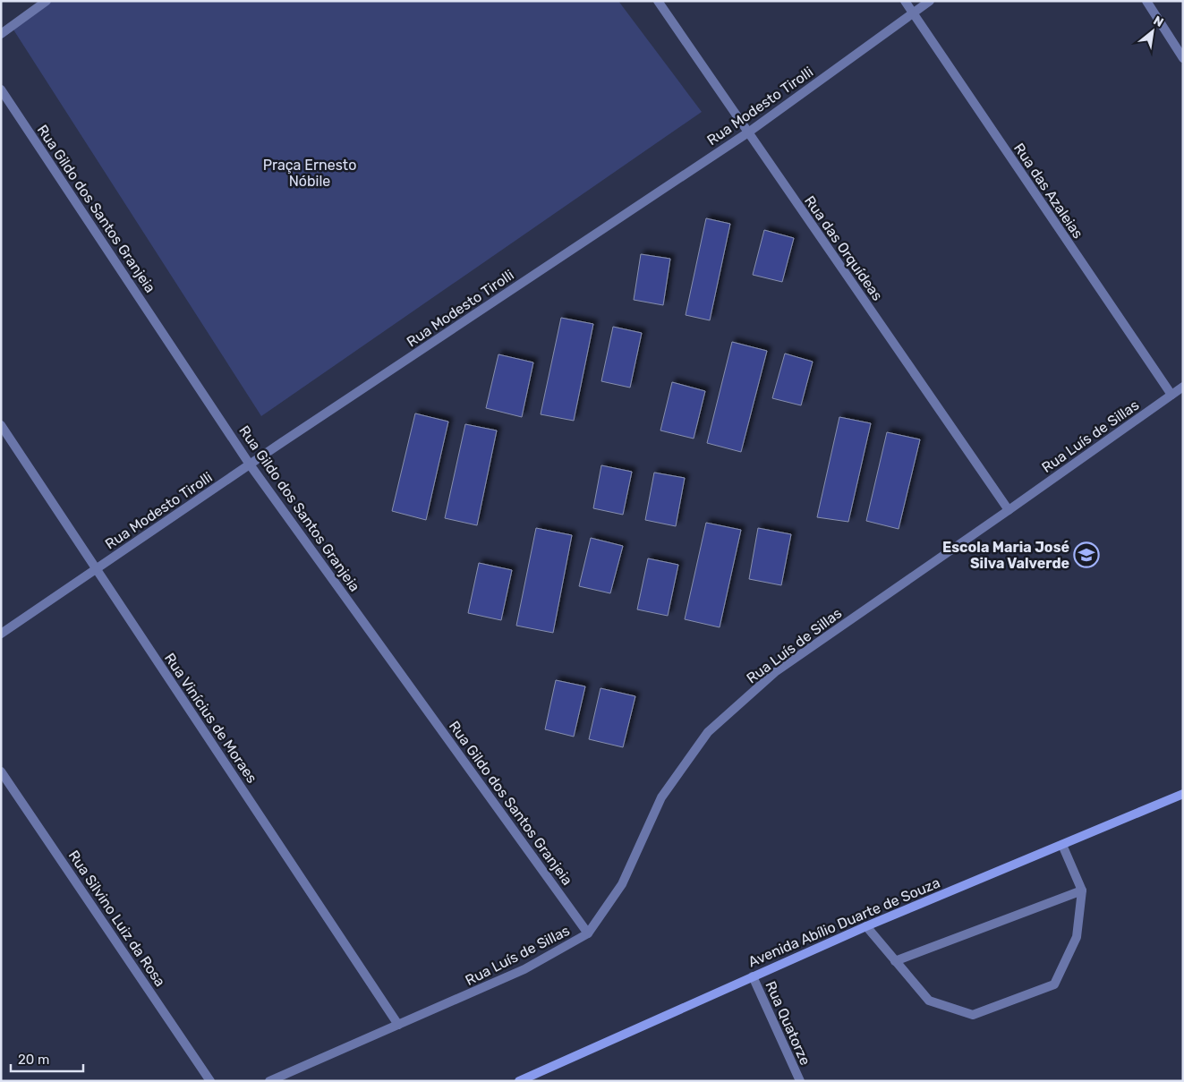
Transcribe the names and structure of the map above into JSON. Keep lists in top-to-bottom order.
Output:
{
  "streets": {
    "main road": ["Avenida Abílio Duarte de Souza"],
    "street": [
      "Rua Modesto Tirolli",
      "Rua das Azaleias",
      "Rua Gildo dos Santos Granjeia",
      "Rua das Orquídeas",
      "Rua Luís de Sillas",
      "Rua Vinícius de Moraes",
      "Rua Silvino Luiz da Rosa",
      "Rua Quatorze"
    ]
  },
  "crossings": [
    ["Rua Modesto Tirolli", "Rua das Azaleias"],
    ["Rua Modesto Tirolli", "Rua Gildo dos Santos Granjeia"],
    ["Rua Modesto Tirolli", "Rua das Orquídeas"],
    ["Rua Modesto Tirolli", "Rua Vinícius de Moraes"],
    ["Rua das Azaleias", "Rua Luís de Sillas"],
    ["Rua Gildo dos Santos Granjeia", "Rua Luís de Sillas"],
    ["Rua das Orquídeas", "Rua Luís de Sillas"],
    ["Rua Luís de Sillas", "Rua Vinícius de Moraes"],
    ["Avenida Abílio Duarte de Souza", "Rua Quatorze"]
  ],
  "parks": ["Praça Ernesto Nóbile"],
  "places": {
    "school or university": ["Escola Maria José Silva Valverde"]
  },
  "scale_bar": "20 m",
  "north": "top right"
}
